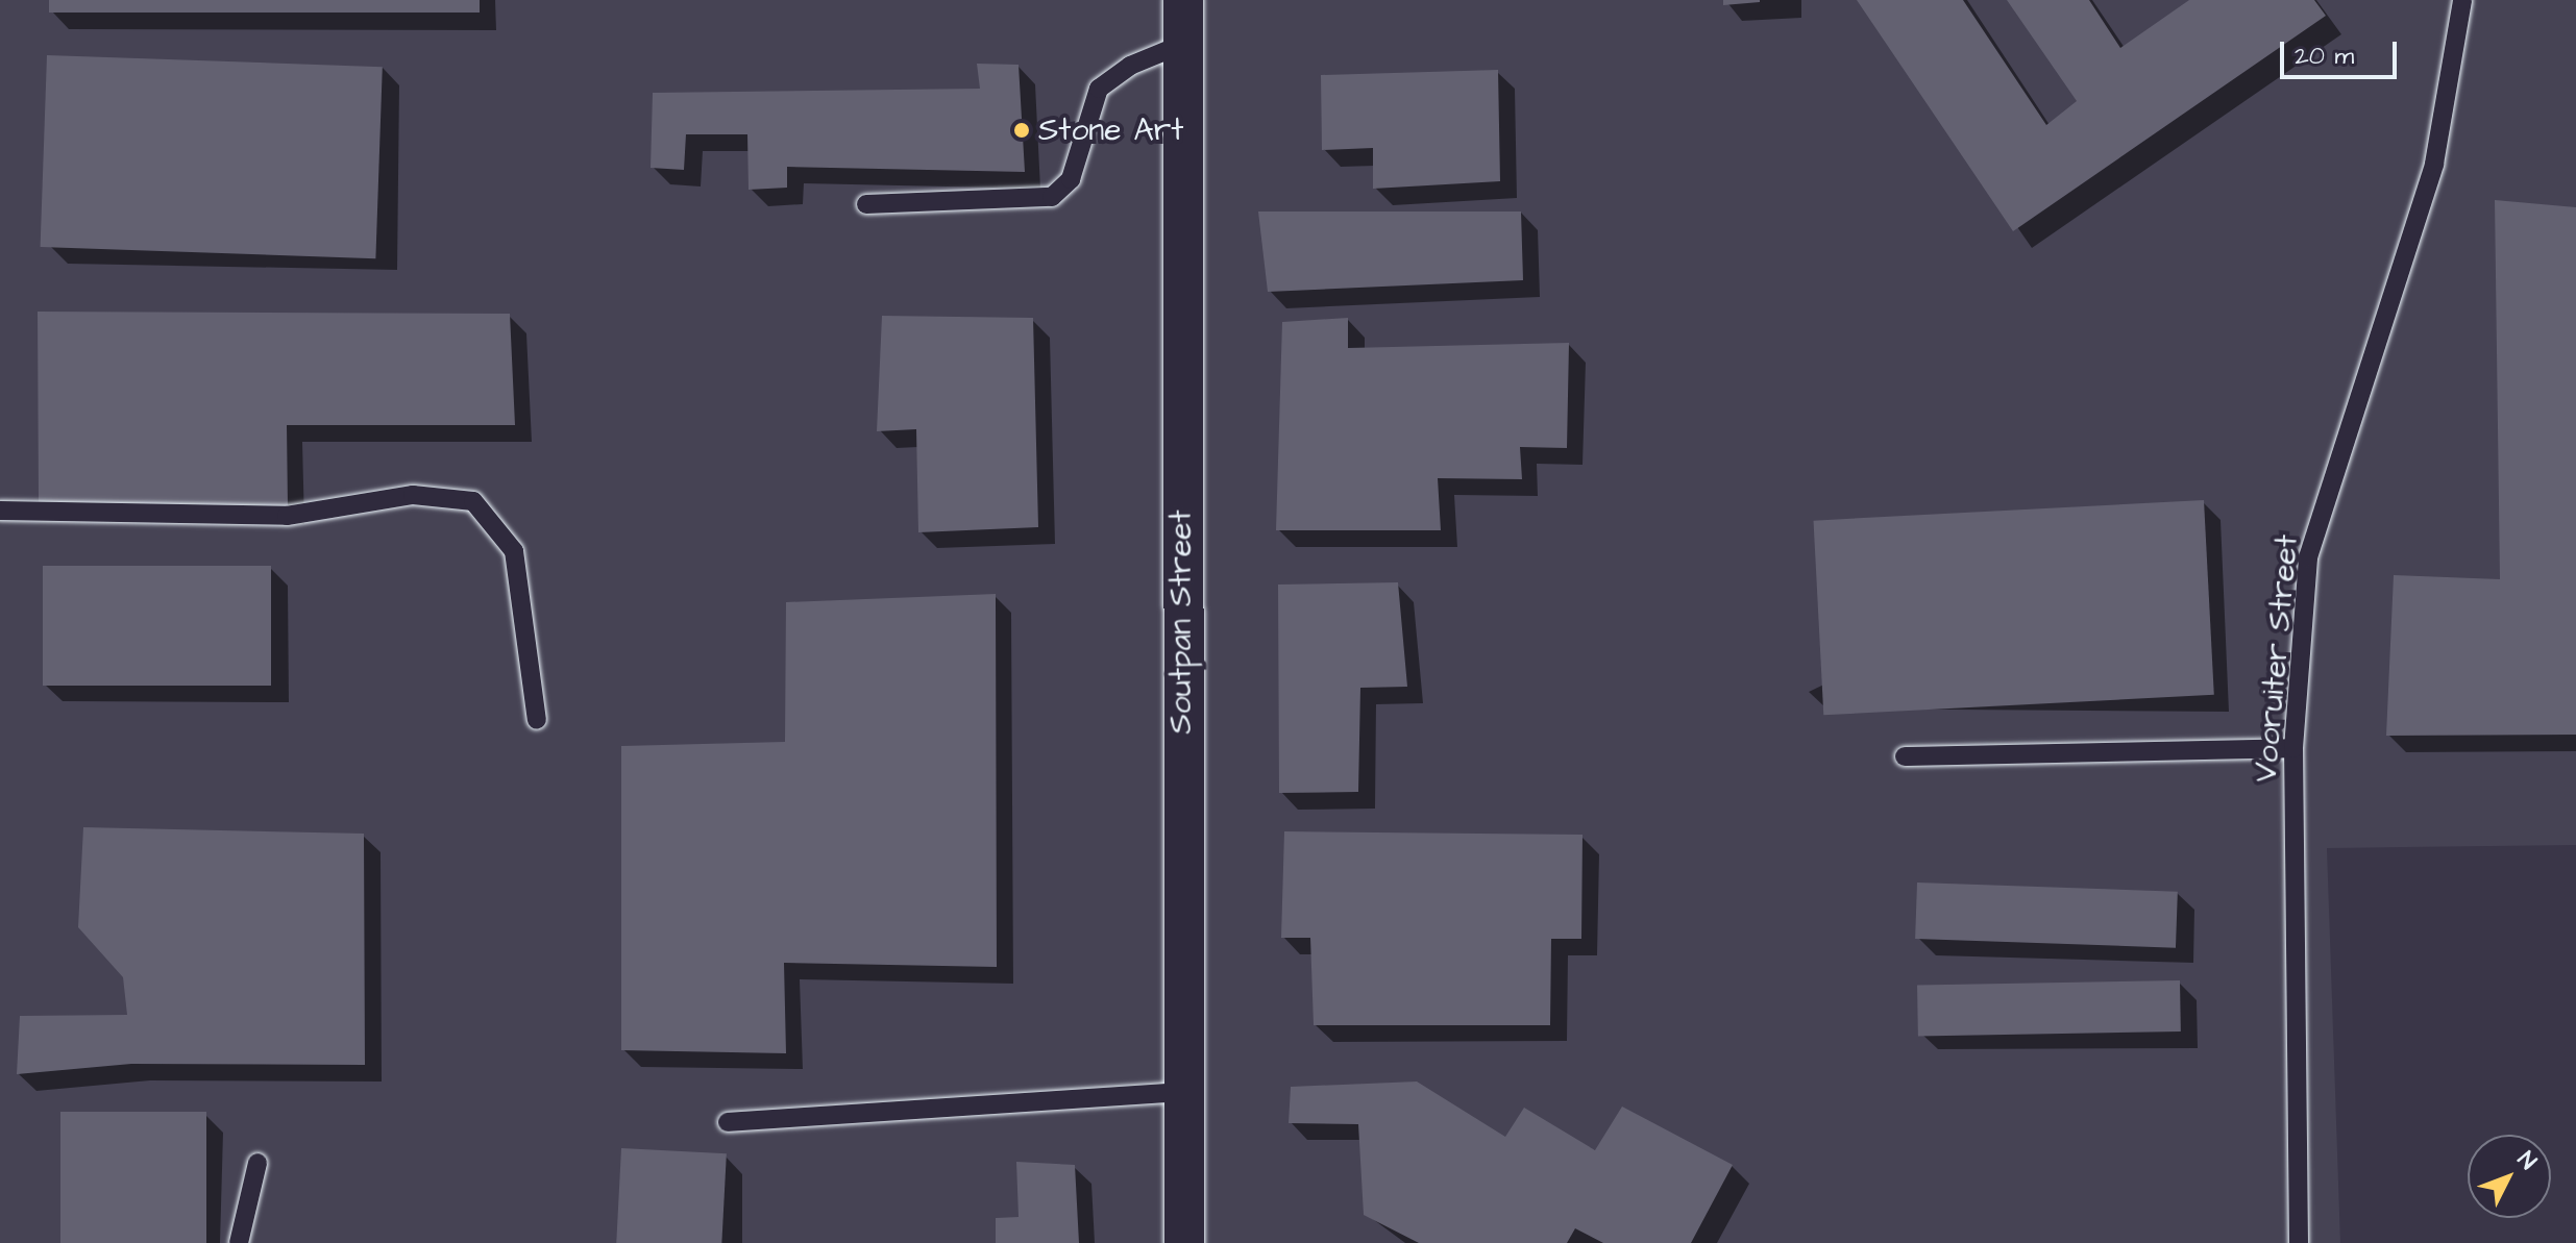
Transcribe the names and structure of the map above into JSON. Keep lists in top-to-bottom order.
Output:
{
  "streets": {
    "street": ["Soutpan Street"],
    "lane": ["Vooruiter Street"]
  },
  "places": ["Stone Art"],
  "scale_bar": "20 m",
  "north": "top right"
}
